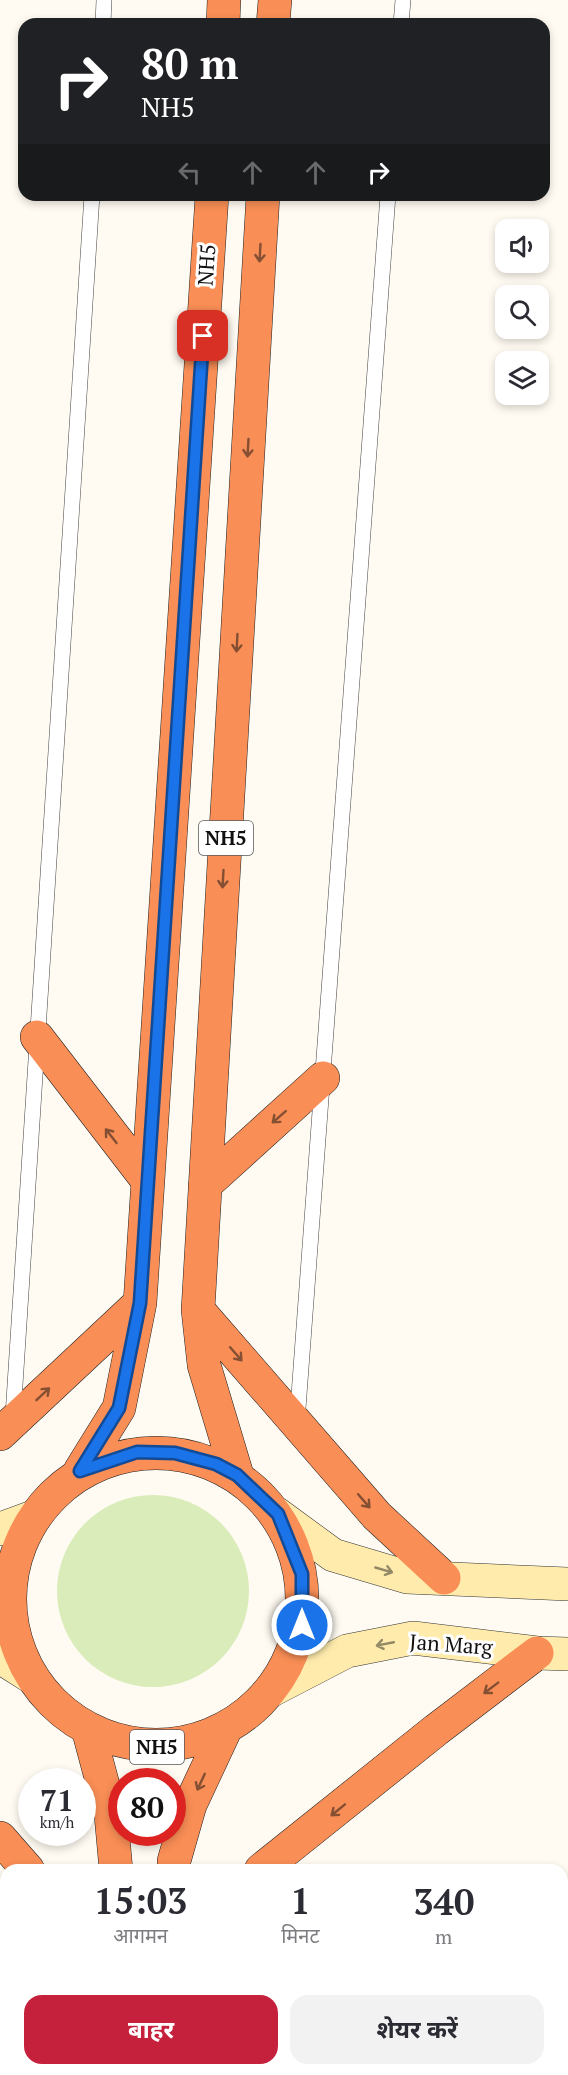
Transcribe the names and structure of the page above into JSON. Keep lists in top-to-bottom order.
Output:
{
  "streets": {
    "highway": ["NH5"],
    "main road": ["Jan Marg"]
  },
  "crossings": [
    ["NH5", "Jan Marg"]
  ],
  "page": {
    "turn": ["80 m", "NH5"],
    "speed": "71 km/h",
    "limit": "80",
    "eta": [
      "15:03",
      "आगमन",
      "1",
      "मिनट",
      "340",
      "m"
    ],
    "buttons": ["बाहर", "शेयर करें"]
  }
}
